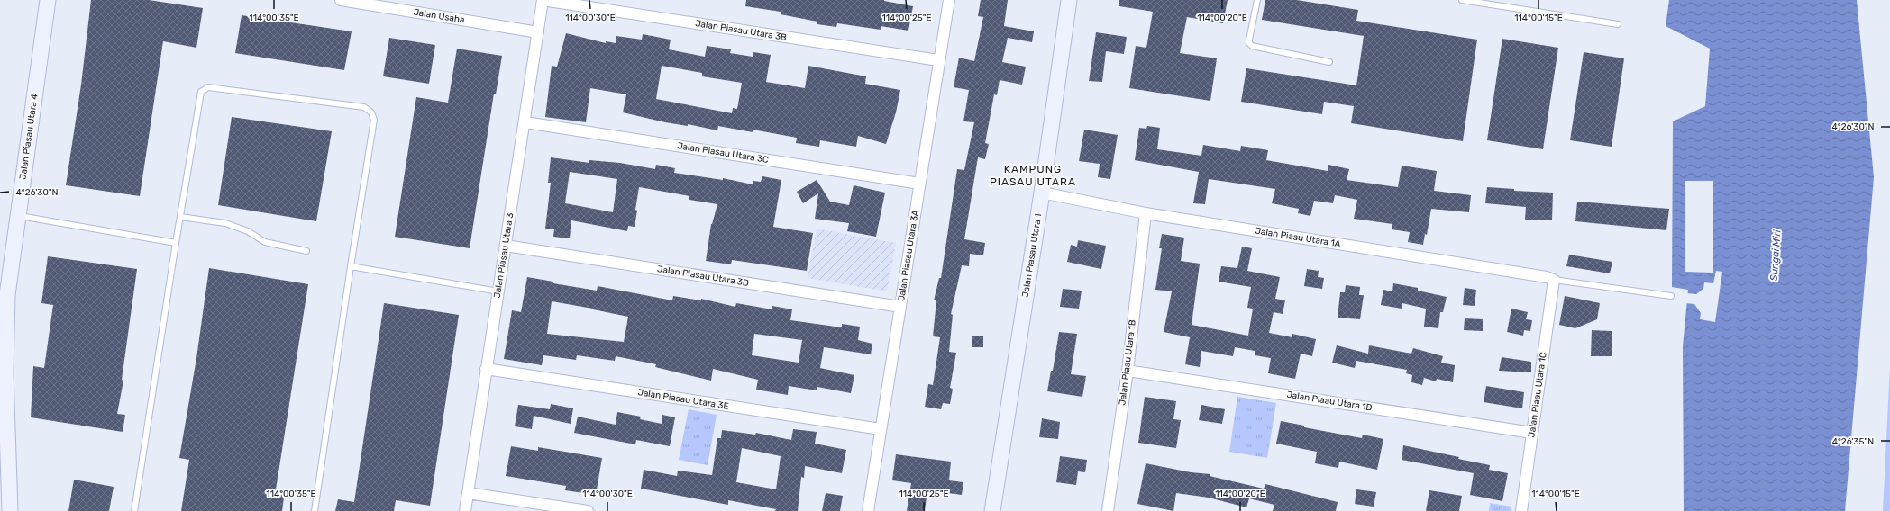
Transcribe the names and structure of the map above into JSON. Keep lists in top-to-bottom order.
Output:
{
  "streets": {
    "street": [
      "Jalan Usaha",
      "Jalan Piasau Utara 3B",
      "Jalan Piasau Utara 4",
      "Jalan Piasau Utara 3C",
      "Jalan Piaau Utara 1A",
      "Jalan Piasau Utara 3",
      "Jalan Piasau Utara 3A",
      "Jalan Piasau Utara 1",
      "Jalan Piasau Utara 3D",
      "Jalan Piaau Utara 1B",
      "Jalan Piaau Utara 1C",
      "Jalan Piasau Utara 3E",
      "Jalan Piaau Utara 1D"
    ]
  },
  "crossings": [
    ["Jalan Usaha", "Jalan Piasau Utara 3"],
    ["Jalan Piasau Utara 3B", "Jalan Piasau Utara 3"],
    ["Jalan Piasau Utara 3B", "Jalan Piasau Utara 3A"],
    ["Jalan Piasau Utara 3C", "Jalan Piasau Utara 3"],
    ["Jalan Piasau Utara 3C", "Jalan Piasau Utara 3A"],
    ["Jalan Piaau Utara 1A", "Jalan Piasau Utara 1"],
    ["Jalan Piaau Utara 1A", "Jalan Piaau Utara 1B"],
    ["Jalan Piaau Utara 1A", "Jalan Piaau Utara 1C"],
    ["Jalan Piasau Utara 3", "Jalan Piasau Utara 3D"],
    ["Jalan Piasau Utara 3", "Jalan Piasau Utara 3E"],
    ["Jalan Piasau Utara 3A", "Jalan Piasau Utara 3D"],
    ["Jalan Piasau Utara 3A", "Jalan Piasau Utara 3E"],
    ["Jalan Piaau Utara 1B", "Jalan Piaau Utara 1D"],
    ["Jalan Piaau Utara 1C", "Jalan Piaau Utara 1D"]
  ],
  "districts": ["KAMPUNG PIASAU UTARA"],
  "water": ["Sungai Miri"],
  "coordinates": [
    "114°00'35\"E",
    "114°00'30\"E",
    "114°00'25\"E",
    "114°00'20\"E",
    "114°00'15\"E",
    "4°26'30\"N",
    "4°26'35\"N"
  ]
}
